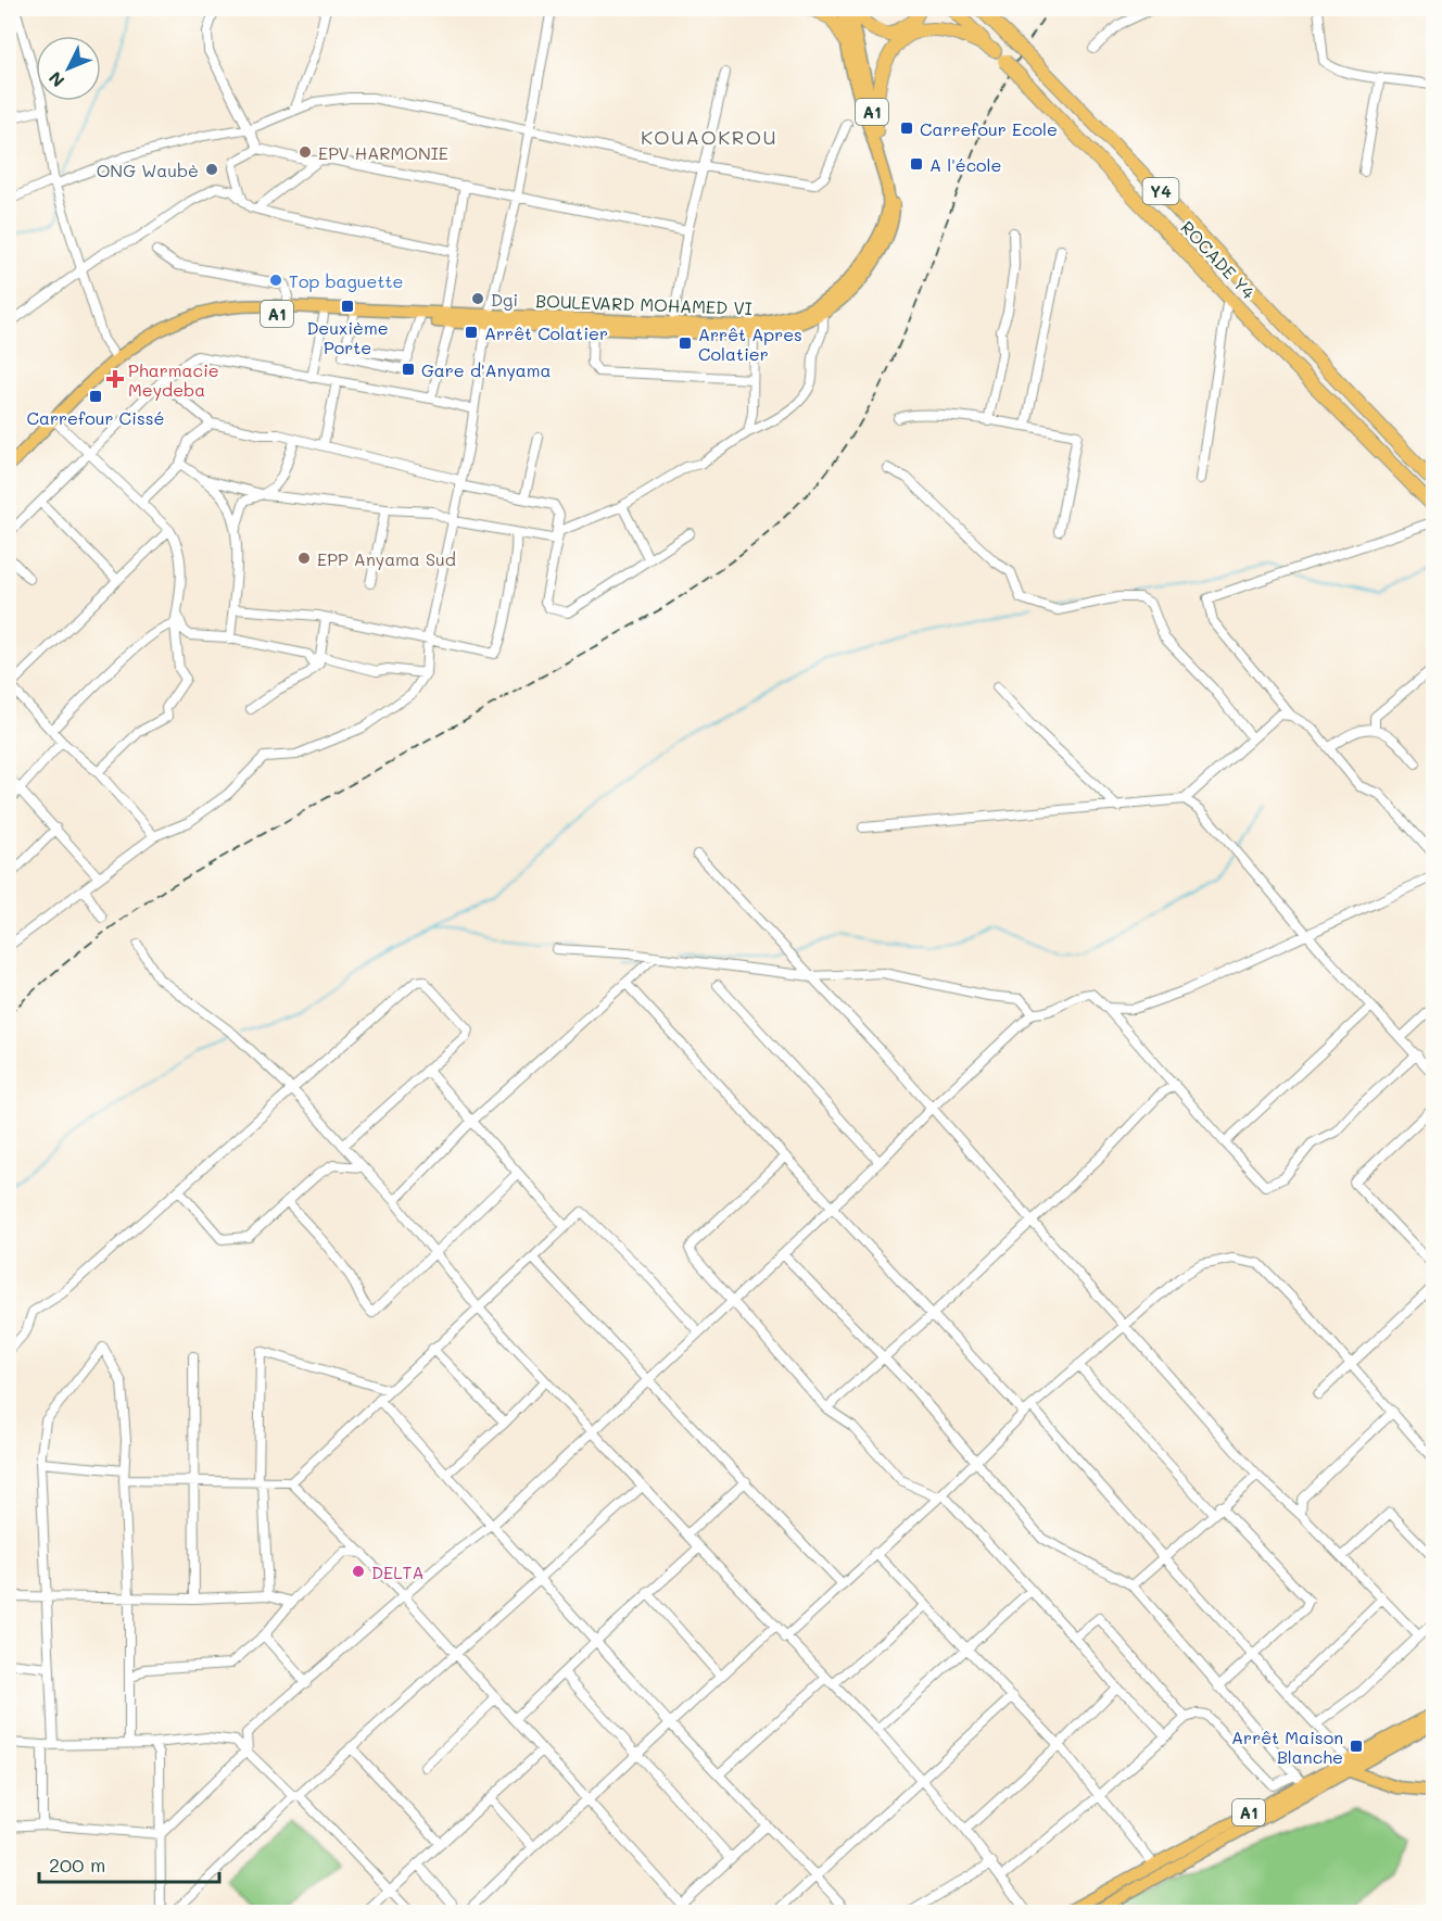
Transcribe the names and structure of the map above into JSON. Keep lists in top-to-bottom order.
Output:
{
  "streets": {
    "highway": ["Y4", "ROCADE Y4"],
    "main road": ["A1", "BOULEVARD MOHAMED VI"]
  },
  "crossings": [
    ["A1", "BOULEVARD MOHAMED VI"]
  ],
  "districts": ["KOUAOKROU"],
  "places": {
    "transit": [
      "Carrefour Ecole",
      "A l'école",
      "Deuxième Porte",
      "Arrêt Colatier",
      "Arrêt Apres Colatier",
      "Gare d'Anyama",
      "Carrefour Cissé",
      "Arrêt Maison Blanche"
    ],
    "other": [
      "EPV HARMONIE",
      "ONG Waubè",
      "Top baguette",
      "Dgi",
      "EPP Anyama Sud",
      "DELTA"
    ],
    "health": ["Pharmacie Meydeba"]
  },
  "scale_bar": "200 m",
  "north": "bottom left"
}
